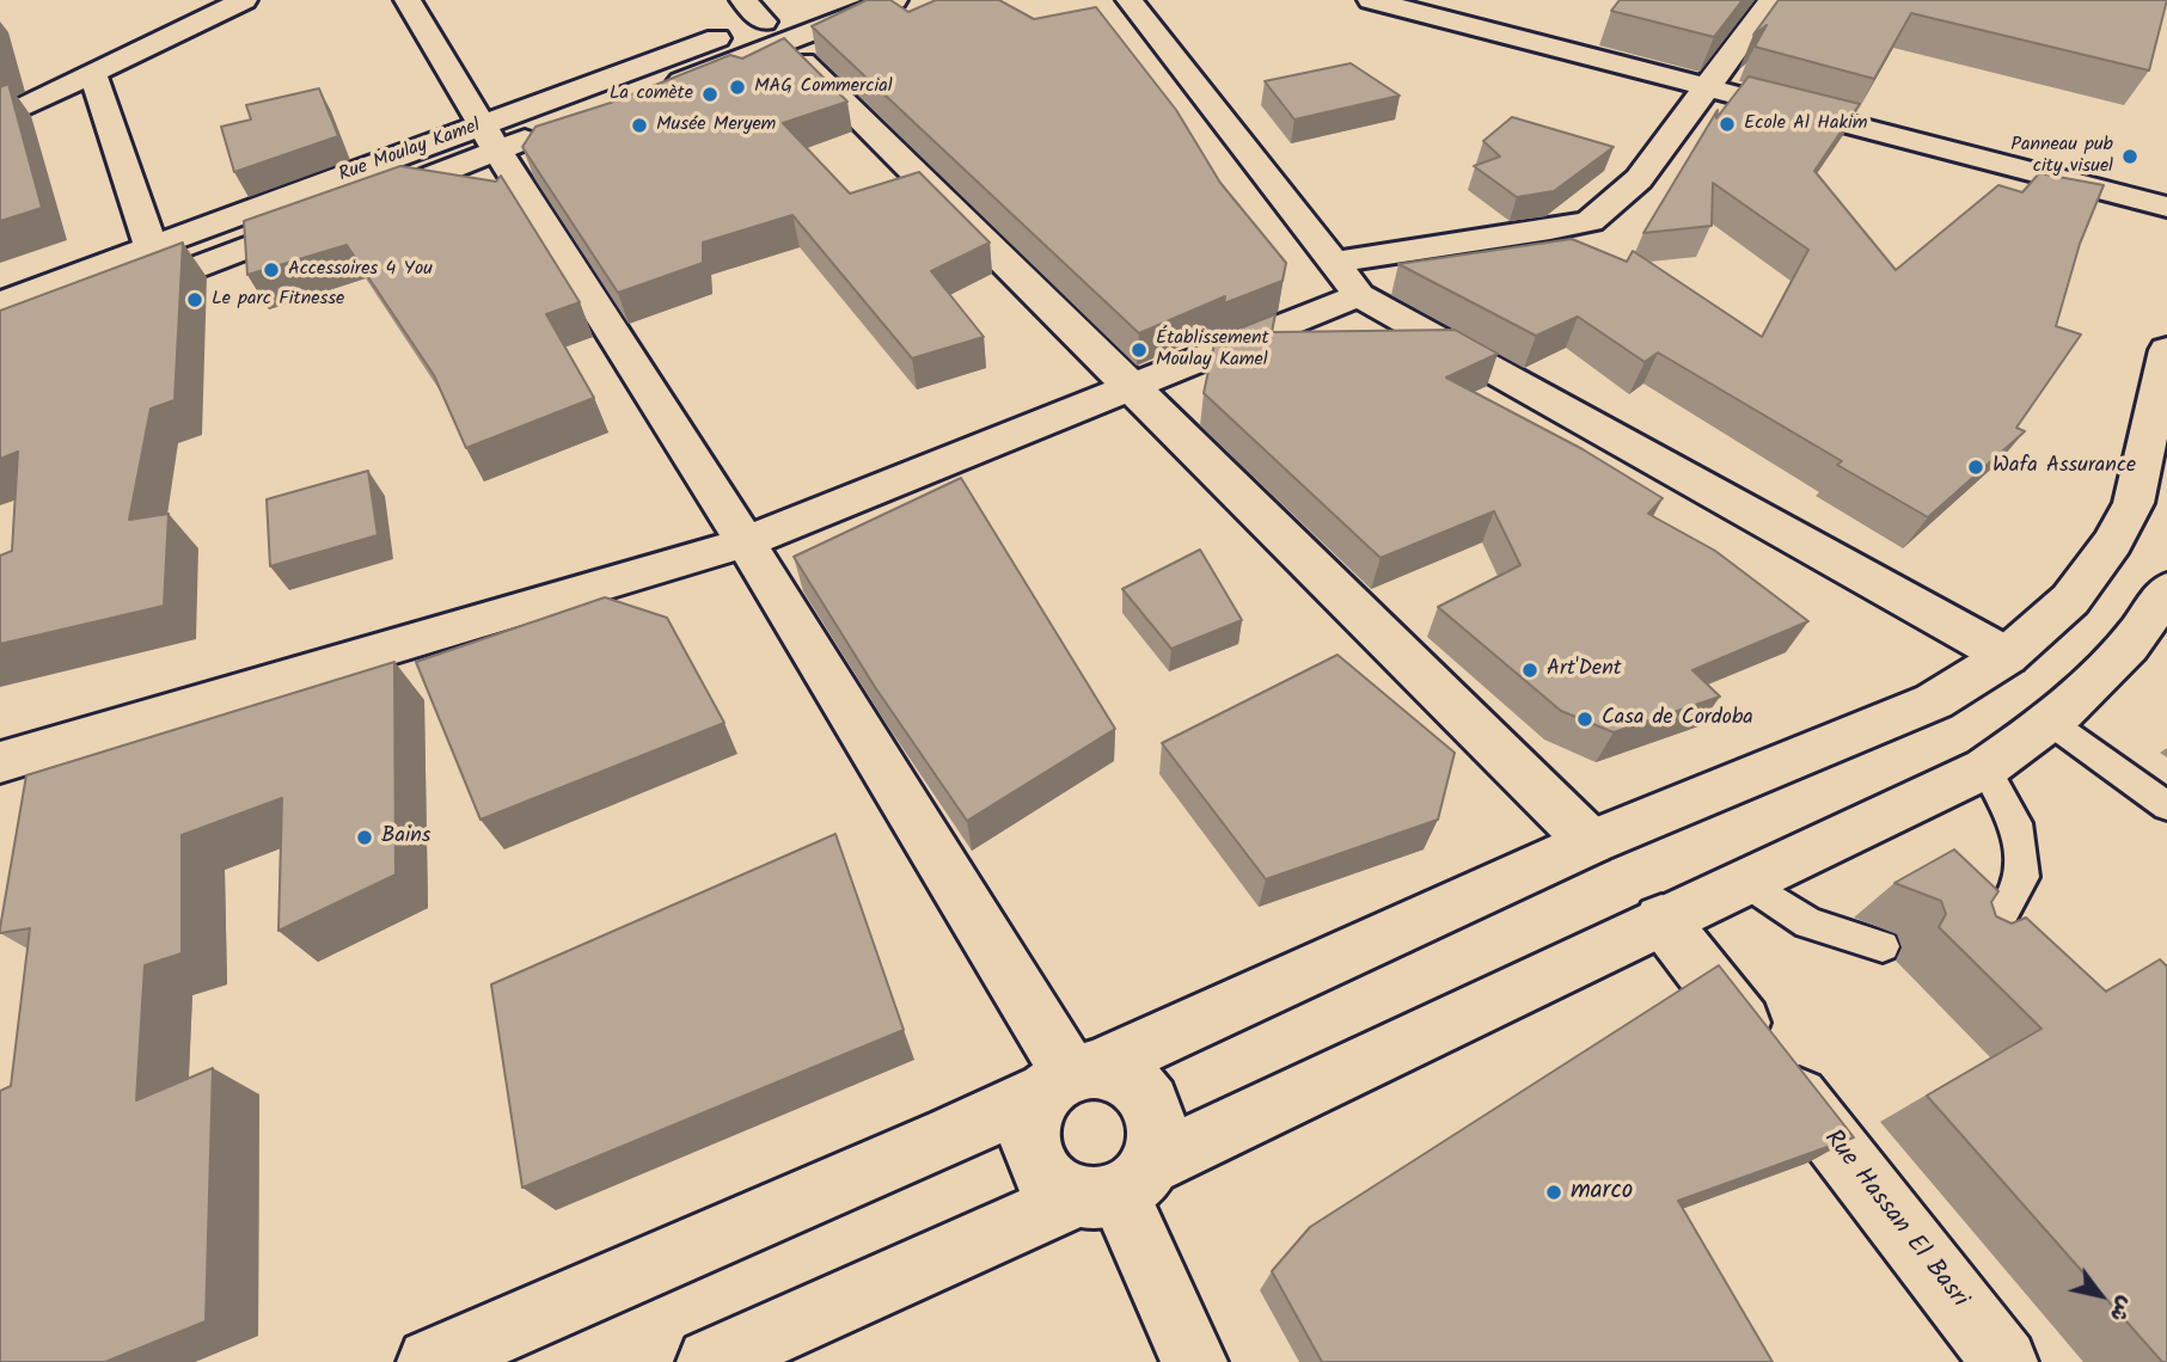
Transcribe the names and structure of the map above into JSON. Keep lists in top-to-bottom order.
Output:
{
  "streets": {
    "street": ["Rue Moulay Kamel", "Rue Hassan El Basri"]
  },
  "places": [
    "MAG Commercial",
    "La comète",
    "Ecole Al Hakim",
    "Musée Meryem",
    "Panneau pub city visuel",
    "Accessoires 4 You",
    "Le parc Fitnesse",
    "Établissement Moulay Kamel",
    "Wafa Assurance",
    "Art'Dent",
    "Casa de Cordoba",
    "Bains",
    "marco"
  ],
  "north": "bottom right"
}
